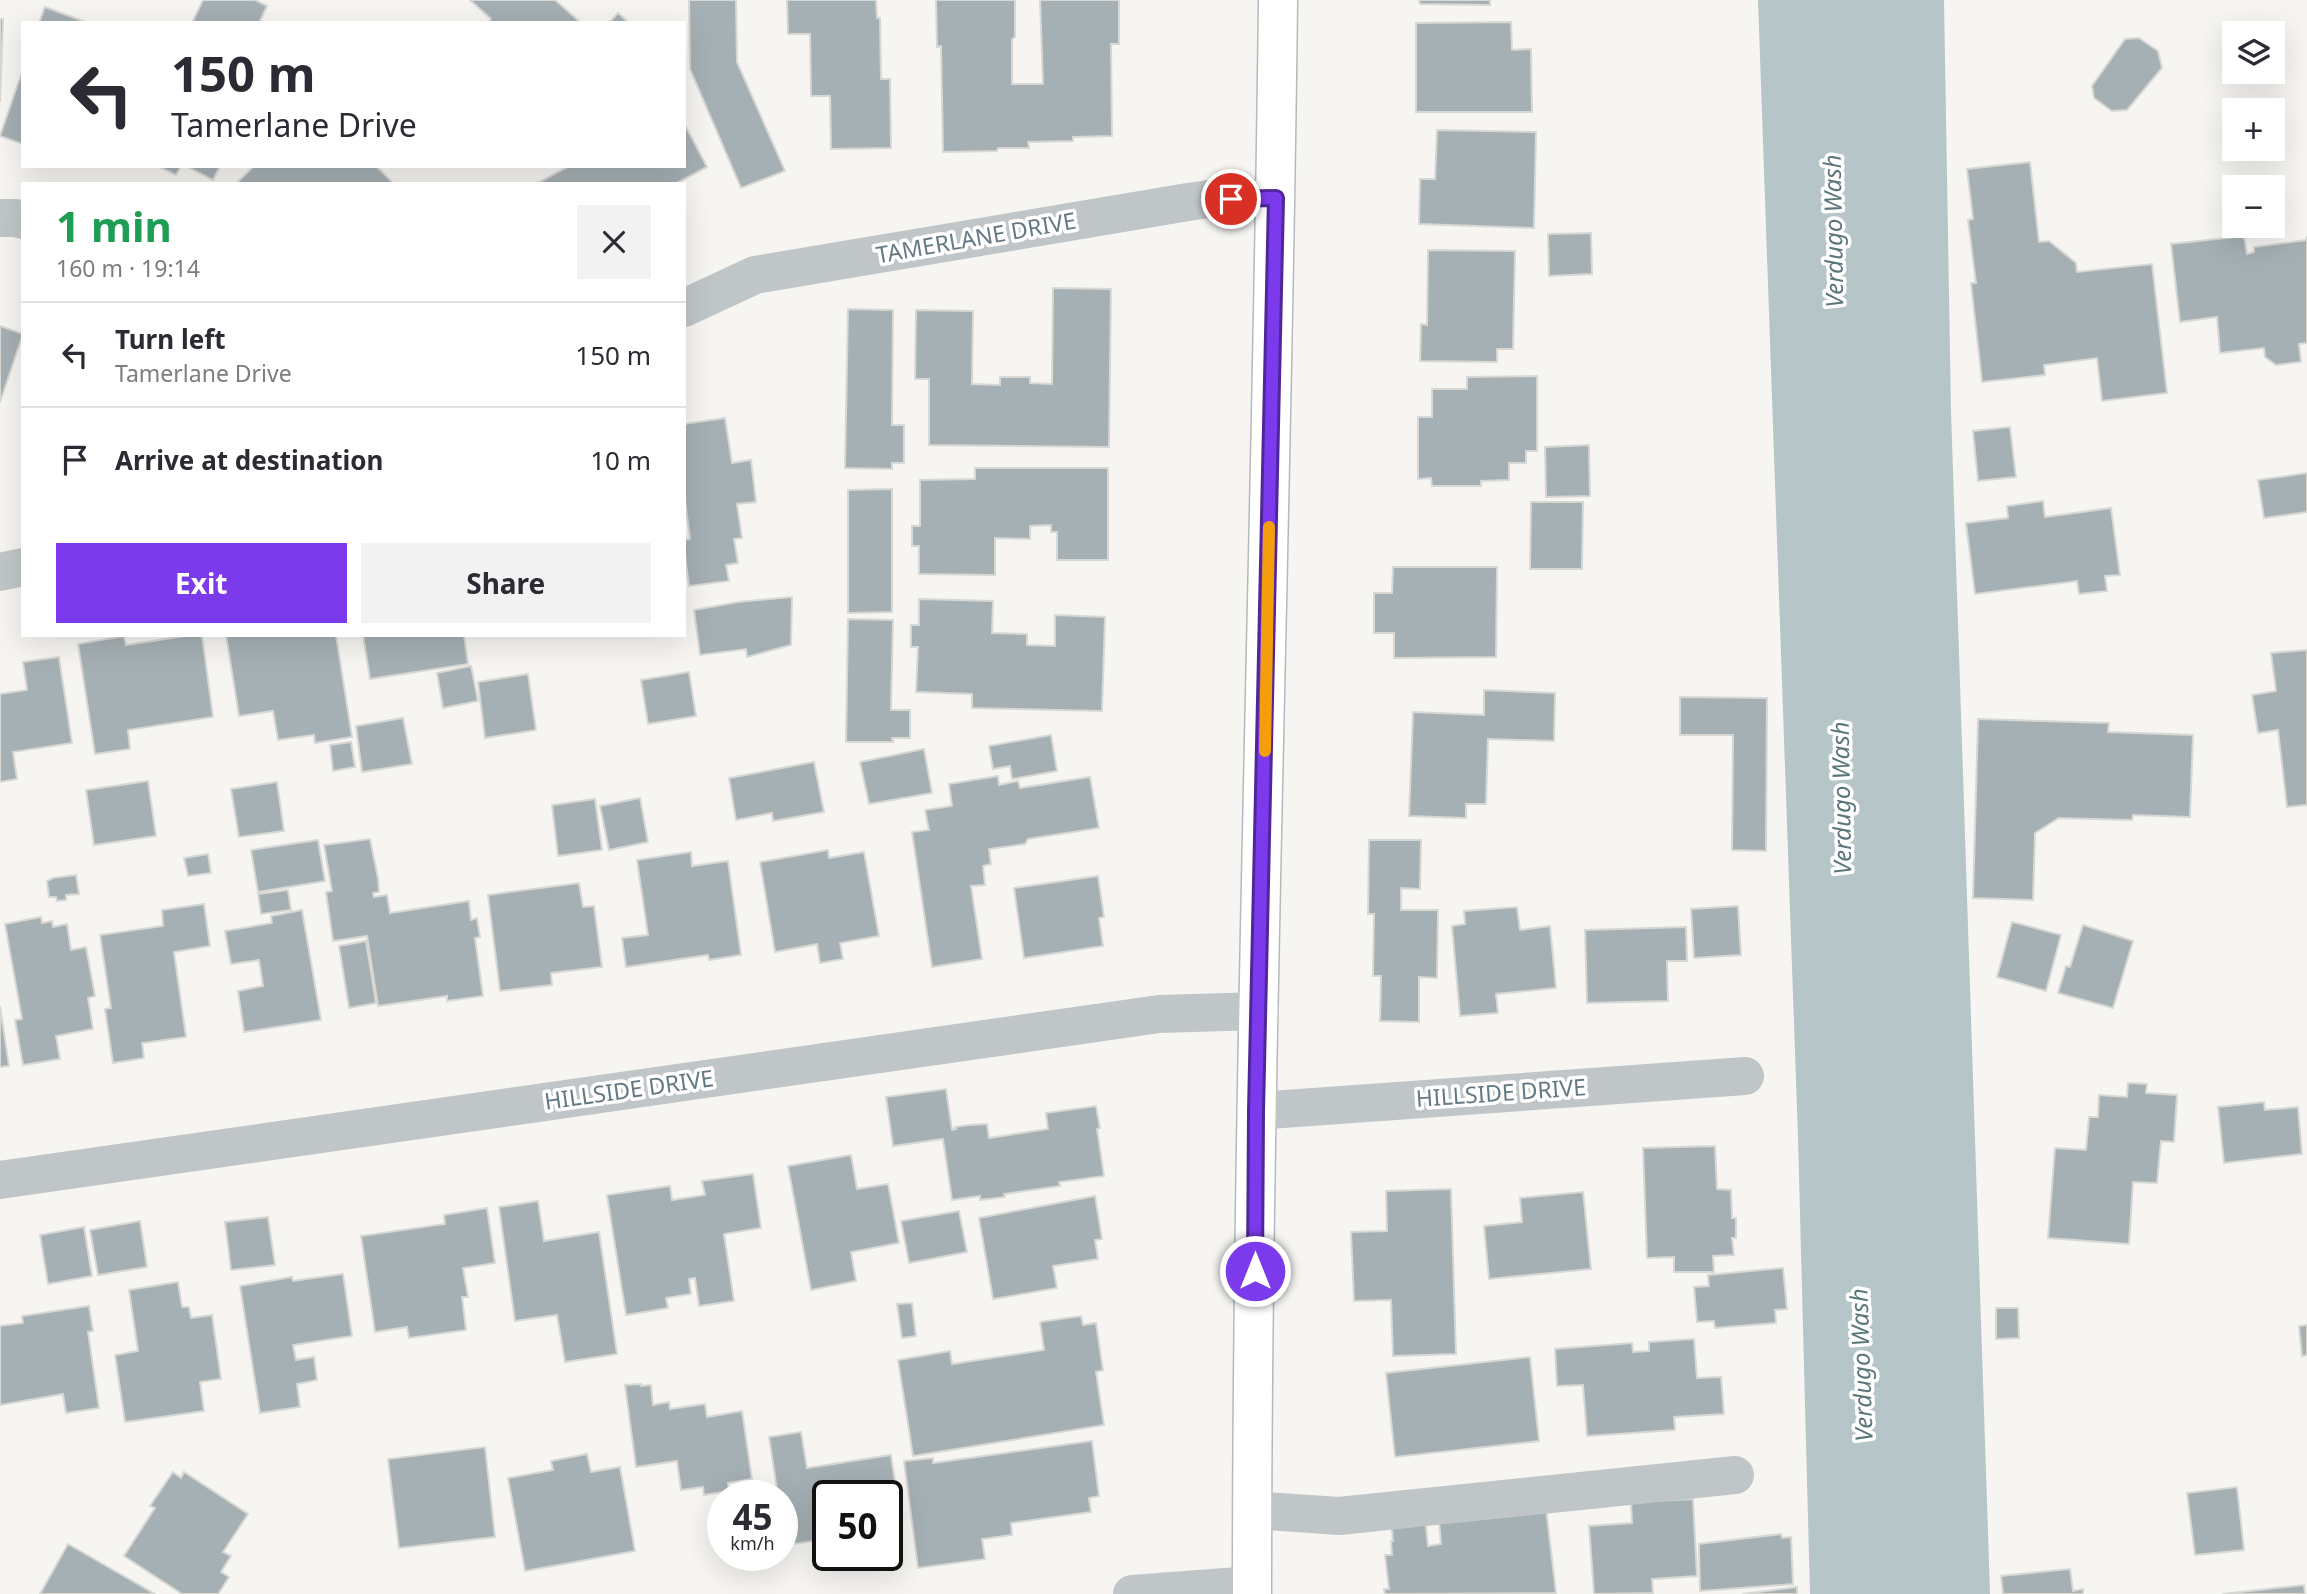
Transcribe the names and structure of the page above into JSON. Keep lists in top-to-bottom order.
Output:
{
  "streets": {
    "street": ["TAMERLANE DRIVE", "HILLSIDE DRIVE"]
  },
  "water": ["Verdugo Wash"],
  "page": {
    "map_buttons": ["+", "−"],
    "turn": ["150 m", "Tamerlane Drive"],
    "heading": ["1 min", "160 m · 19:14"],
    "list": [
      {
        "name": "Turn left",
        "note": "Tamerlane Drive",
        "value": "150 m"
      },
      {
        "name": "Arrive at destination",
        "value": "10 m"
      }
    ],
    "buttons": ["Exit", "Share"],
    "speed": "45 km/h",
    "limit": "50"
  }
}
